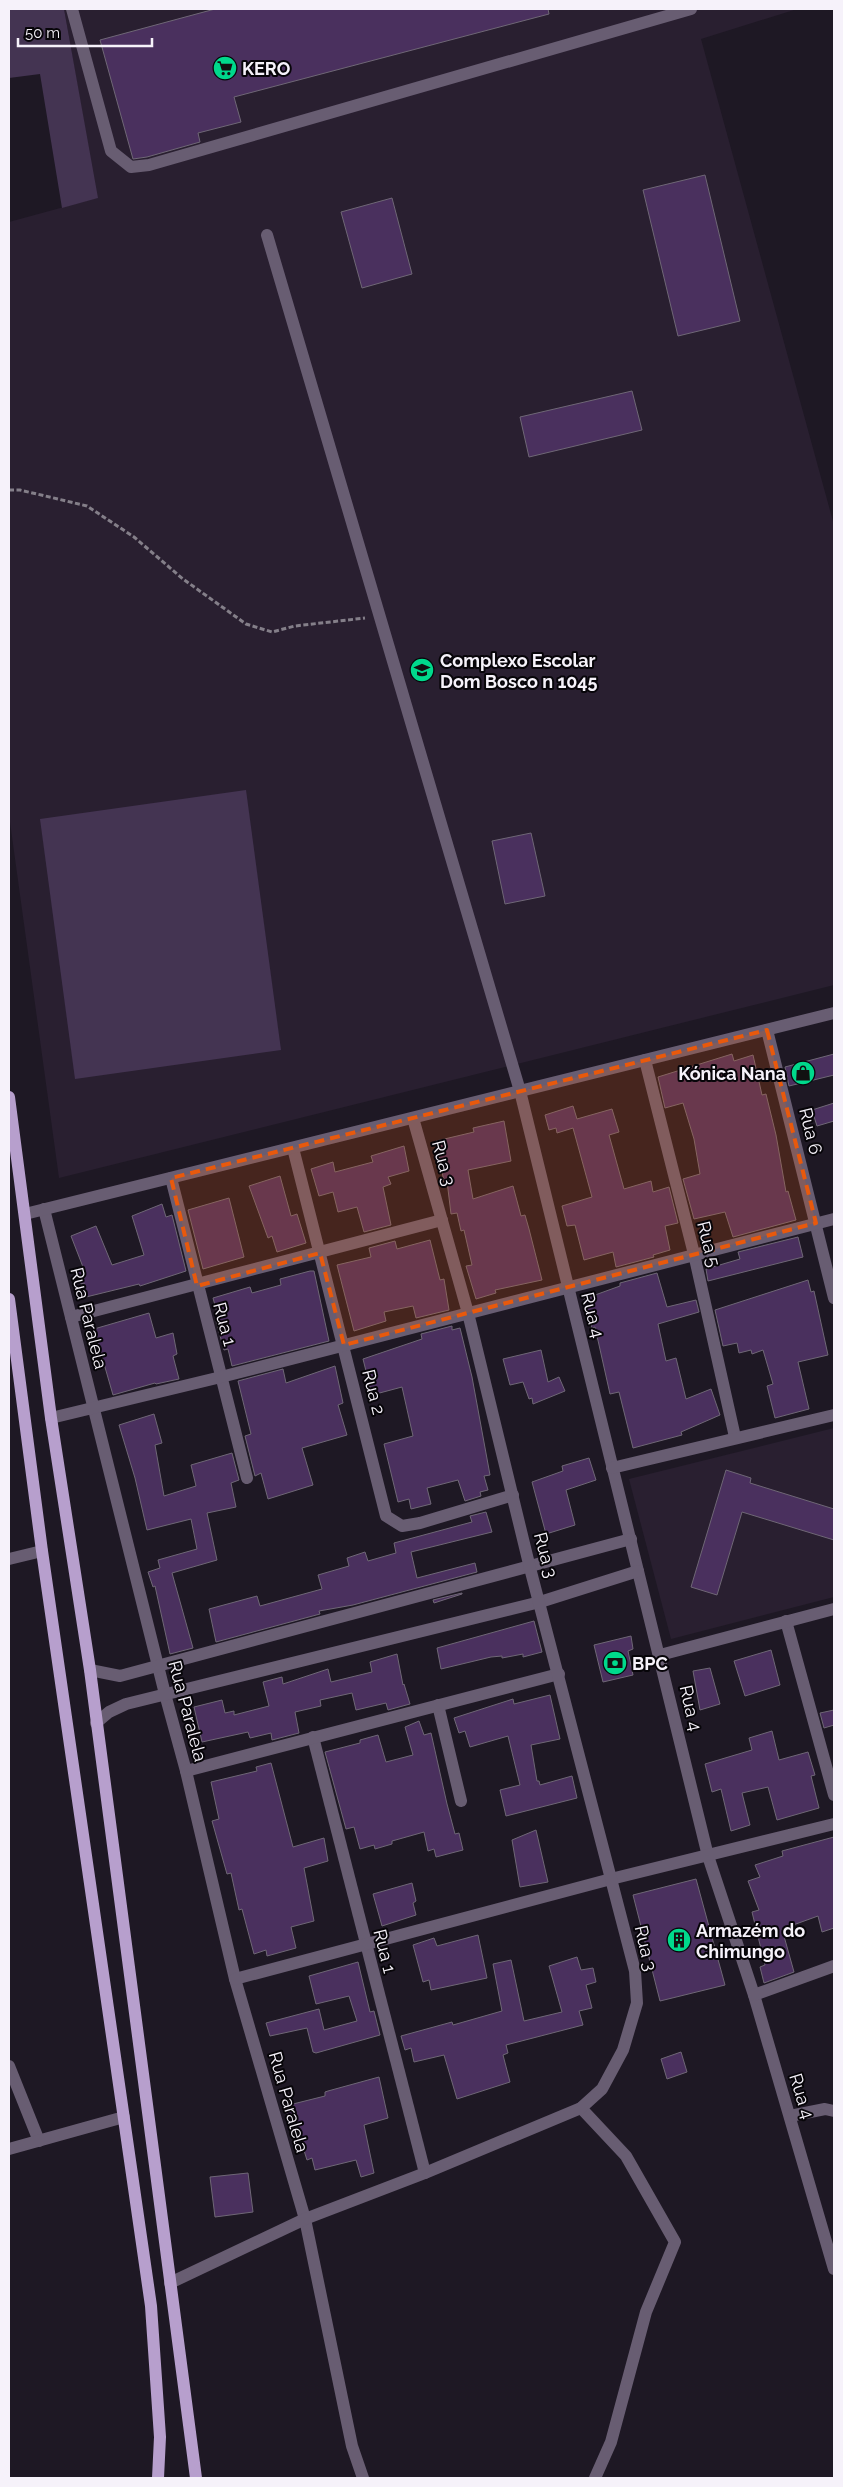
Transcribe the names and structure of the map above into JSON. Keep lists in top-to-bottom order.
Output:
{
  "streets": {
    "street": [
      "Rua 6",
      "Rua 3",
      "Rua 5",
      "Rua 4",
      "Rua Paralela",
      "Rua 1",
      "Rua 2"
    ]
  },
  "crossings": [
    ["Rua 3", "Rua 2"]
  ],
  "places": {
    "supermarket": ["KERO"],
    "school or university": ["Complexo Escolar Dom Bosco n 1045"],
    "shop": ["Kónica Nana"],
    "bank": ["BPC"],
    "building": ["Armazém do Chimungo"]
  },
  "scale_bar": "50 m"
}
